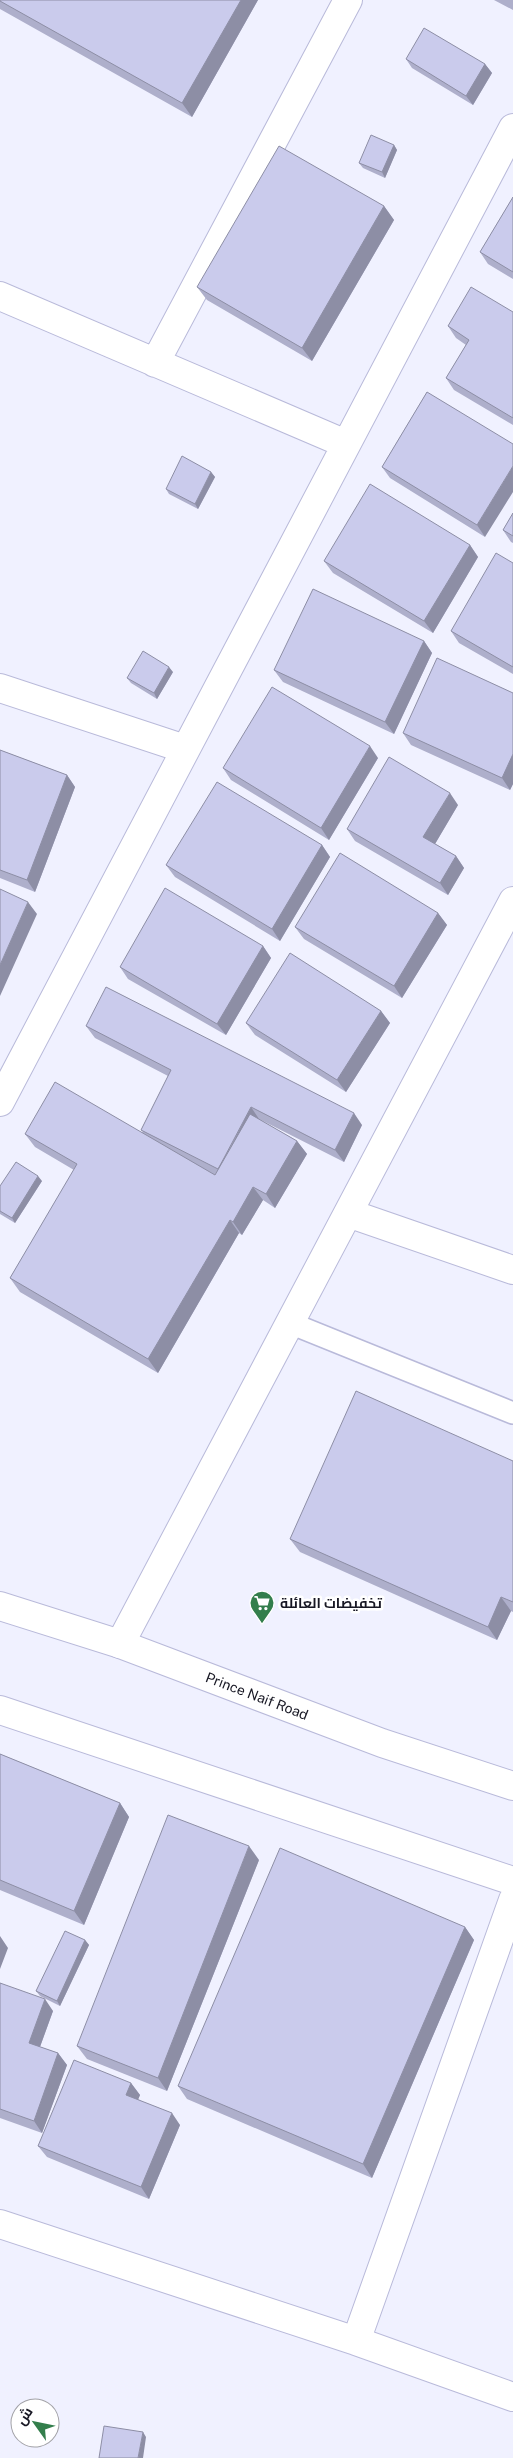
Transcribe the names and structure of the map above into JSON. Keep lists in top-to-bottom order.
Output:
{
  "streets": {
    "street": ["Prince Naif Road"]
  },
  "places": {
    "supermarket": ["تخفيضات العائلة"]
  },
  "north": "top left"
}
